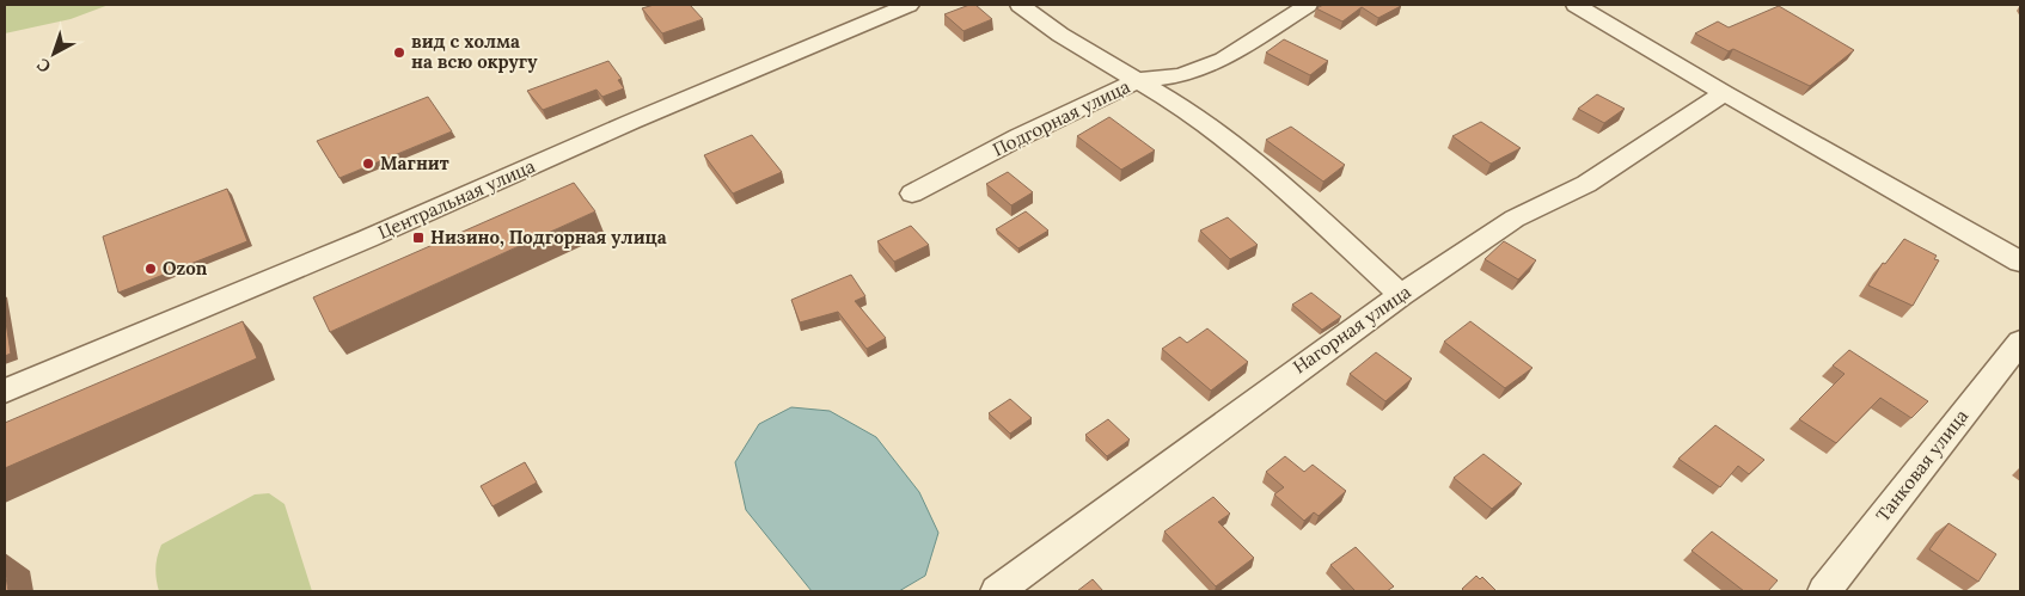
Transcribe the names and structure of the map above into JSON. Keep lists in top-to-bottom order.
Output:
{
  "streets": {
    "street": [
      "Подгорная улица",
      "Центральная улица",
      "Нагорная улица",
      "Танковая улица"
    ]
  },
  "places": {
    "other": ["вид с холма на всю округу", "Магнит", "Ozon"],
    "transit": ["Низино, Подгорная улица"]
  },
  "north": "bottom left"
}
